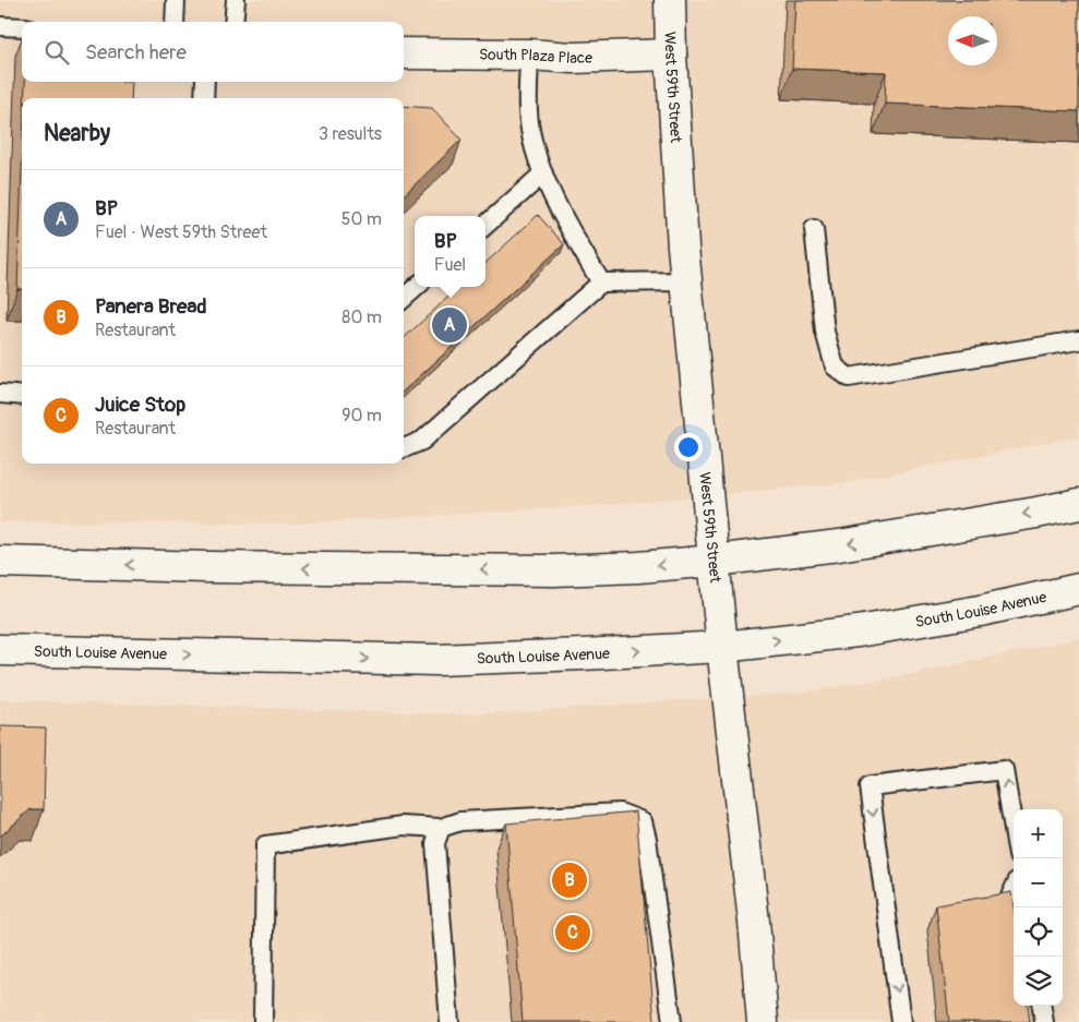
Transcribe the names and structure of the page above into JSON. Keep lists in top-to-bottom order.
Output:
{
  "streets": {
    "main road": ["South Plaza Place", "West 59th Street", "South Louise Avenue"]
  },
  "crossings": [
    ["South Plaza Place", "West 59th Street"],
    ["West 59th Street", "South Louise Avenue"]
  ],
  "north": "left",
  "page": {
    "search": "Search here",
    "heading": ["Nearby", "3 results"],
    "list": [
      {
        "mark": "A",
        "name": "BP",
        "note": "Fuel · West 59th Street",
        "value": "50 m"
      },
      {
        "mark": "B",
        "name": "Panera Bread",
        "note": "Restaurant",
        "value": "80 m"
      },
      {
        "mark": "C",
        "name": "Juice Stop",
        "note": "Restaurant",
        "value": "90 m"
      }
    ],
    "popup": ["BP", "Fuel"],
    "pins": ["A", "B", "C"],
    "map_buttons": ["+", "−"]
  }
}
